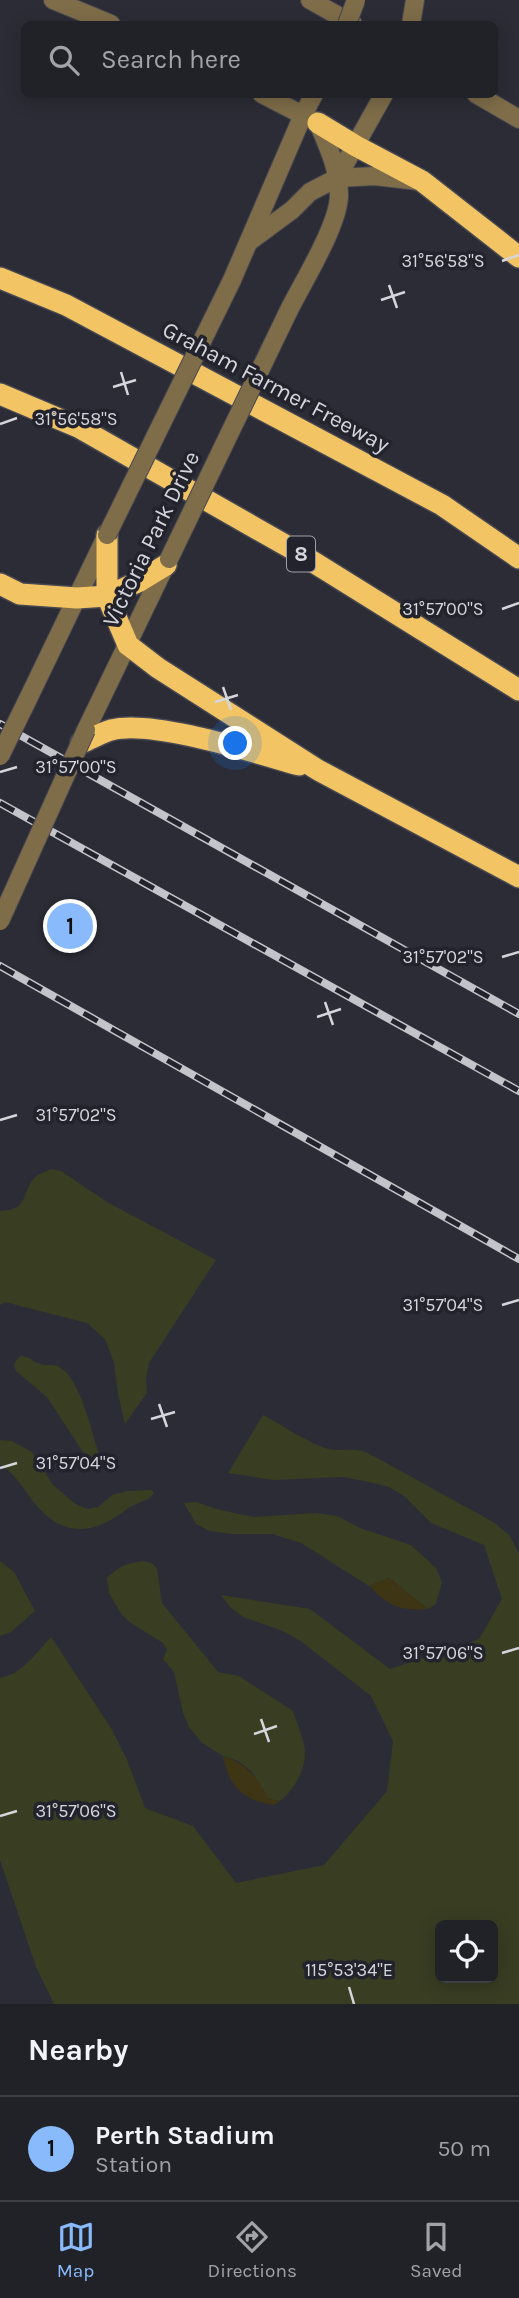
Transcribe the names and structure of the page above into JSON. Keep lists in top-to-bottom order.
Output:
{
  "streets": {
    "highway": ["Graham Farmer Freeway", "8"],
    "street": ["Victoria Park Drive"]
  },
  "page": {
    "search": "Search here",
    "pins": "1",
    "heading": "Nearby",
    "list": [
      {
        "mark": "1",
        "name": "Perth Stadium",
        "note": "Station",
        "value": "50 m"
      }
    ],
    "nav": ["Map", "Directions", "Saved"]
  },
  "coordinates": [
    "31°56'58\"S",
    "31°57'00\"S",
    "31°57'02\"S",
    "31°57'04\"S",
    "31°57'06\"S",
    "115°53'34\"E"
  ]
}
